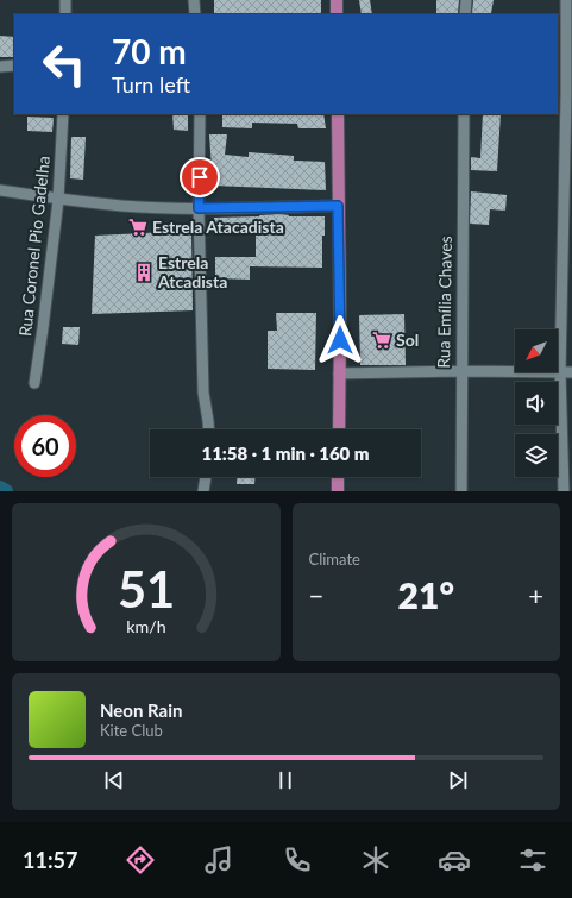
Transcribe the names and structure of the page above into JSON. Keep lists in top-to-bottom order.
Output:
{
  "streets": {
    "street": ["Rua Coronel Pio Gadelha", "Rua Emília Chaves"]
  },
  "places": {
    "supermarket": ["Estrela Atacadista", "Sol"],
    "building": ["Estrela Atcadista"]
  },
  "north": "bottom left",
  "page": {
    "turn": ["70 m", "Turn left"],
    "limit": "60",
    "trip": "11:58 · 1 min · 160 m",
    "tile": "Climate",
    "heat": ["−", "21°", "+"],
    "song": ["Neon Rain", "Kite Club"],
    "tabs": "11:57",
    "gauge": ["51", "km/h"]
  }
}
